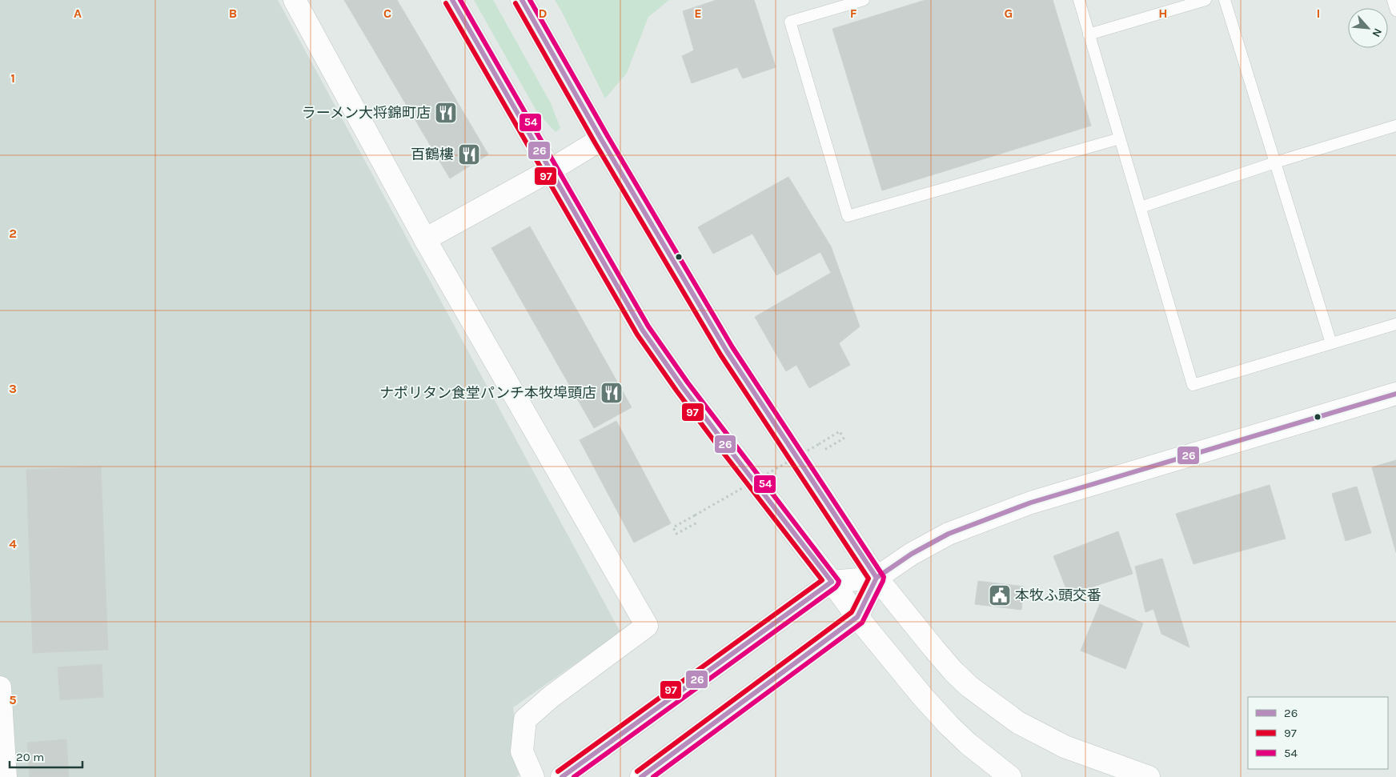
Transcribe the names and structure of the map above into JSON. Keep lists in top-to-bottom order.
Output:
{
  "places": {
    "restaurant": ["ラーメン大将錦町店", "百鶴樓", "ナポリタン食堂パンチ本牧埠頭店"],
    "public building": ["本牧ふ頭交番"]
  },
  "lines": ["transit line 26", "transit line 54", "transit line 97"],
  "legend": ["26", "97", "54"],
  "scale_bar": "20 m",
  "north": "bottom right",
  "grid": {
    "columns": [
      "A",
      "B",
      "C",
      "D",
      "E",
      "F",
      "G",
      "H",
      "I"
    ],
    "rows": [
      "1",
      "2",
      "3",
      "4",
      "5"
    ]
  }
}
